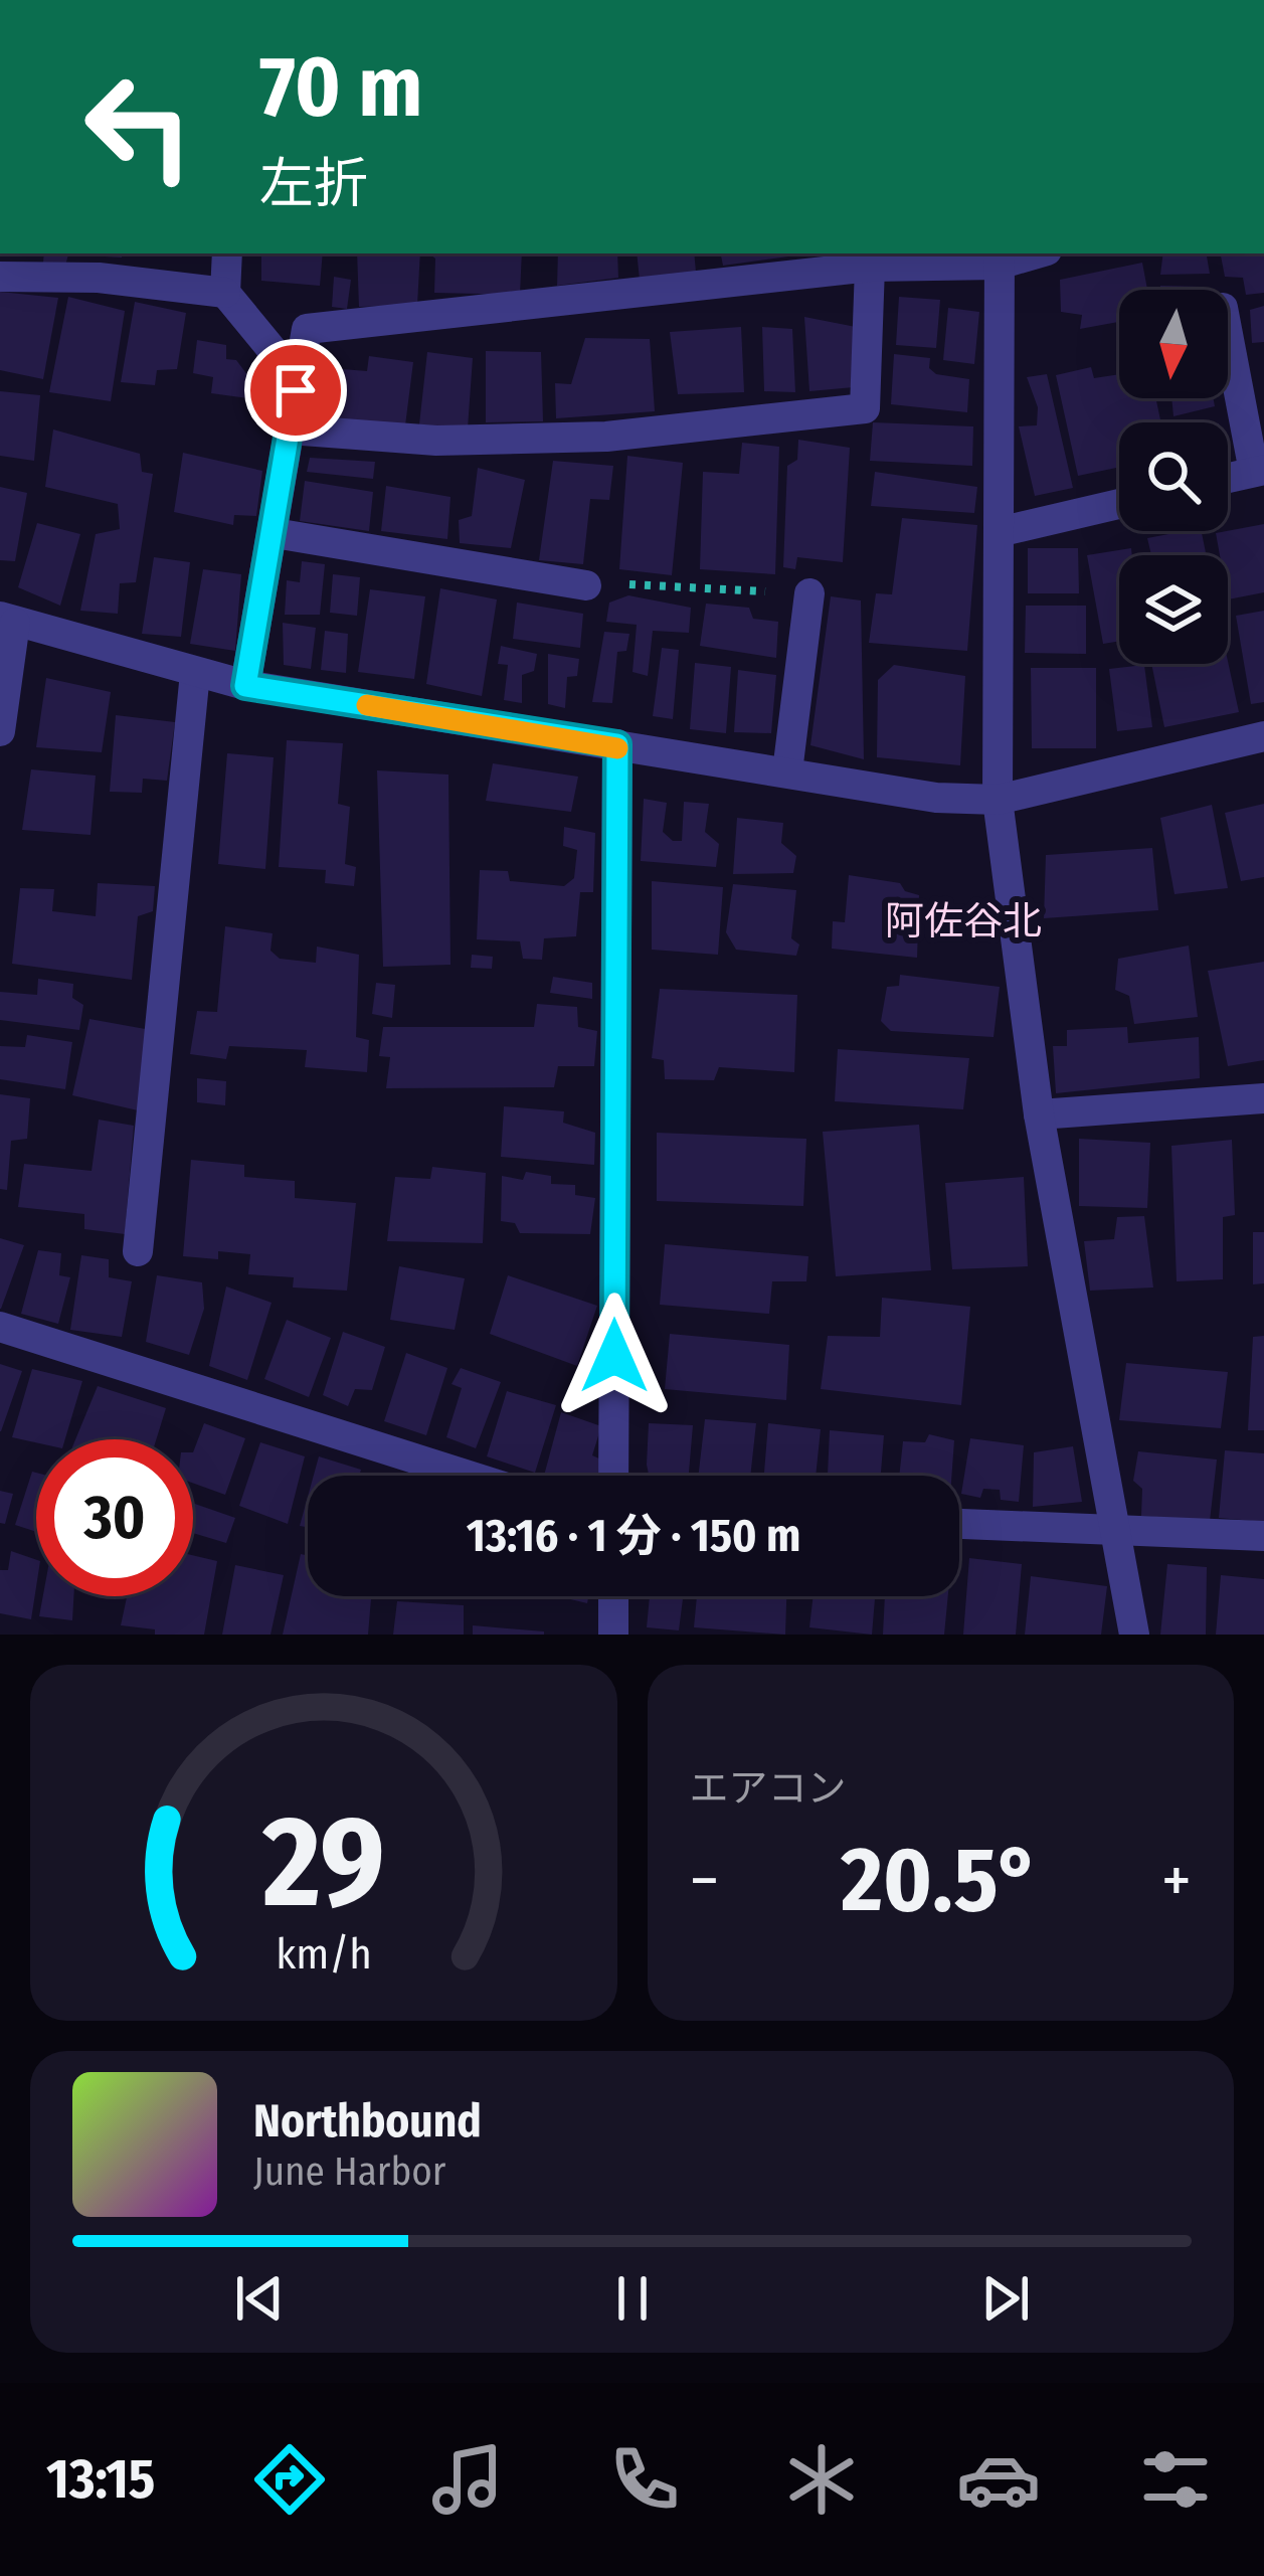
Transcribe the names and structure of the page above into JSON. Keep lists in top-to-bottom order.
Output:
{
  "districts": ["阿佐谷北"],
  "north": "bottom",
  "page": {
    "turn": ["70 m", "左折"],
    "limit": "30",
    "trip": "13:16 · 1 分 · 150 m",
    "tile": "エアコン",
    "heat": ["−", "20.5°", "+"],
    "song": ["Northbound", "June Harbor"],
    "tabs": "13:15",
    "gauge": ["29", "km/h"]
  }
}
